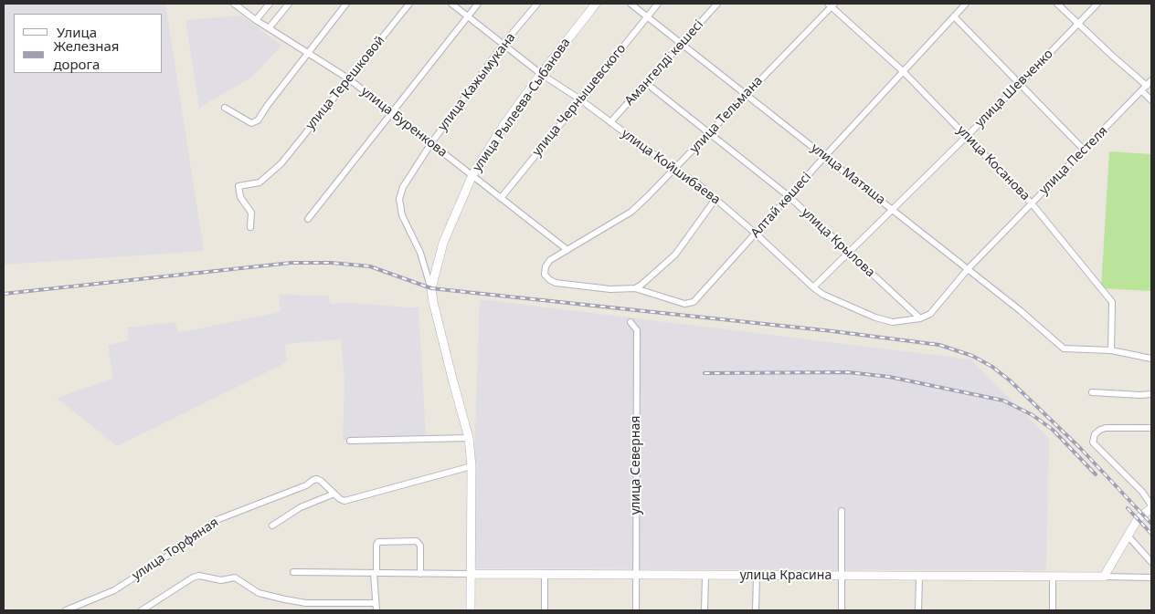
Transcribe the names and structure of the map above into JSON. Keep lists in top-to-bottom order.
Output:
{
  "streets": {
    "street": [
      "Амангелді көшесі",
      "улица Кажымукана",
      "улица Терешковой",
      "улица Шевченко",
      "улица Чернышевского",
      "улица Рылеева-Сыбанова",
      "улица Тельмана",
      "улица Буренкова",
      "улица Пестеля",
      "улица Косанова",
      "улица Койшибаева",
      "улица Матяша",
      "Алтай көшесі",
      "улица Крылова",
      "улица Северная",
      "улица Торфяная",
      "улица Красина"
    ]
  },
  "crossings": [
    ["Амангелді көшесі", "улица Койшибаева"],
    ["Амангелді көшесі", "улица Матяша"],
    ["Амангелді көшесі", "улица Крылова"],
    ["улица Кажымукана", "улица Рылеева-Сыбанова"],
    ["улица Кажымукана", "улица Буренкова"],
    ["улица Кажымукана", "улица Койшибаева"],
    ["улица Терешковой", "улица Буренкова"],
    ["улица Шевченко", "улица Косанова"],
    ["улица Шевченко", "улица Койшибаева"],
    ["улица Шевченко", "улица Матяша"],
    ["улица Шевченко", "улица Крылова"],
    ["улица Чернышевского", "улица Буренкова"],
    ["улица Чернышевского", "улица Койшибаева"],
    ["улица Чернышевского", "улица Матяша"],
    ["улица Рылеева-Сыбанова", "улица Буренкова"],
    ["улица Рылеева-Сыбанова", "улица Койшибаева"],
    ["улица Тельмана", "улица Буренкова"],
    ["улица Тельмана", "улица Косанова"],
    ["улица Тельмана", "улица Койшибаева"],
    ["улица Тельмана", "улица Матяша"],
    ["улица Тельмана", "Алтай көшесі"],
    ["улица Тельмана", "улица Крылова"],
    ["улица Пестеля", "улица Косанова"],
    ["улица Пестеля", "улица Койшибаева"],
    ["улица Пестеля", "улица Матяша"],
    ["улица Пестеля", "улица Крылова"],
    ["улица Косанова", "улица Матяша"],
    ["улица Косанова", "Алтай көшесі"],
    ["улица Койшибаева", "Алтай көшесі"],
    ["улица Койшибаева", "улица Крылова"],
    ["улица Матяша", "Алтай көшесі"],
    ["Алтай көшесі", "улица Крылова"],
    ["улица Северная", "улица Красина"]
  ],
  "legend": ["Улица", "Железная дорога"]
}
